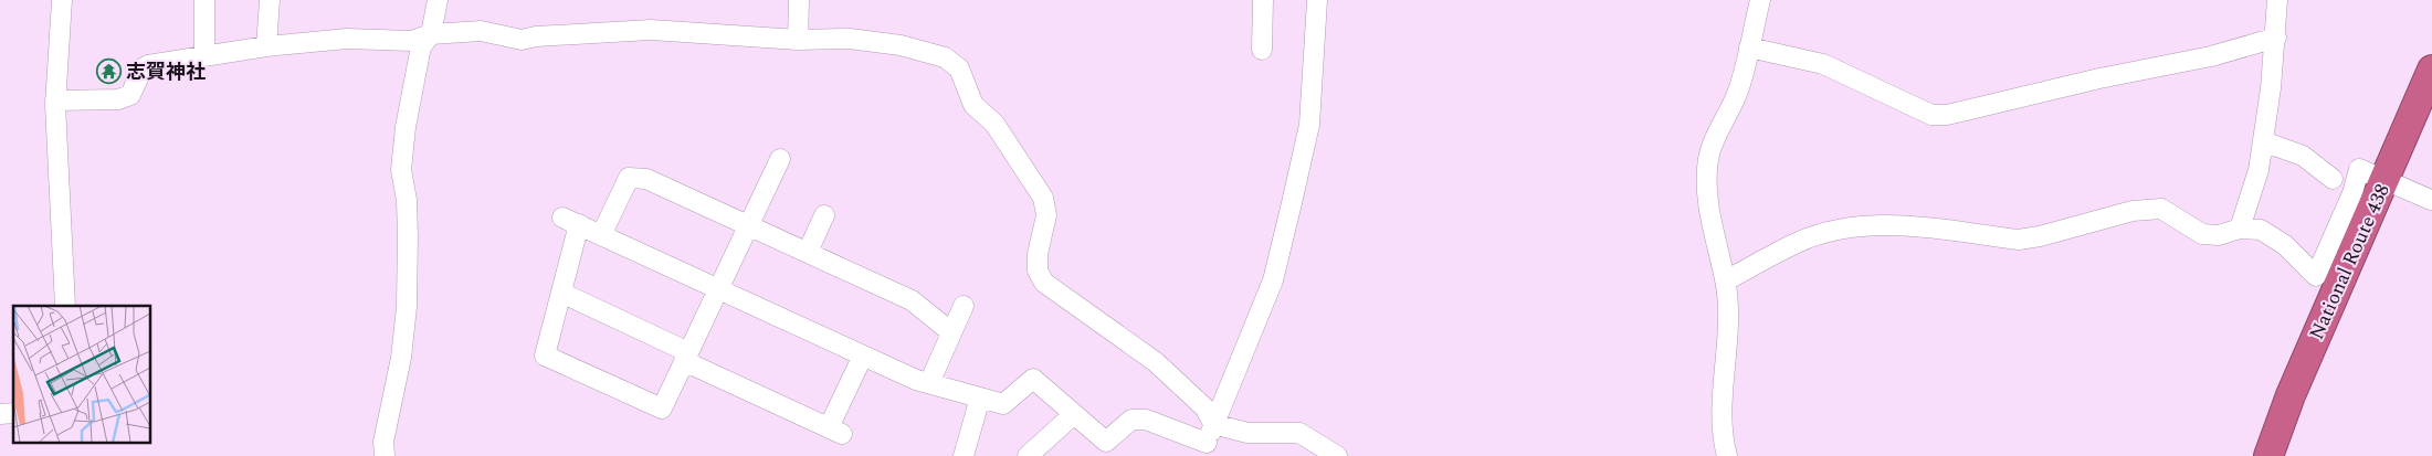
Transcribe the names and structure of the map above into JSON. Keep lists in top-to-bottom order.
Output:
{
  "streets": {
    "highway": ["National Route 438"]
  },
  "places": {
    "temple": ["志賀神社"]
  }
}
